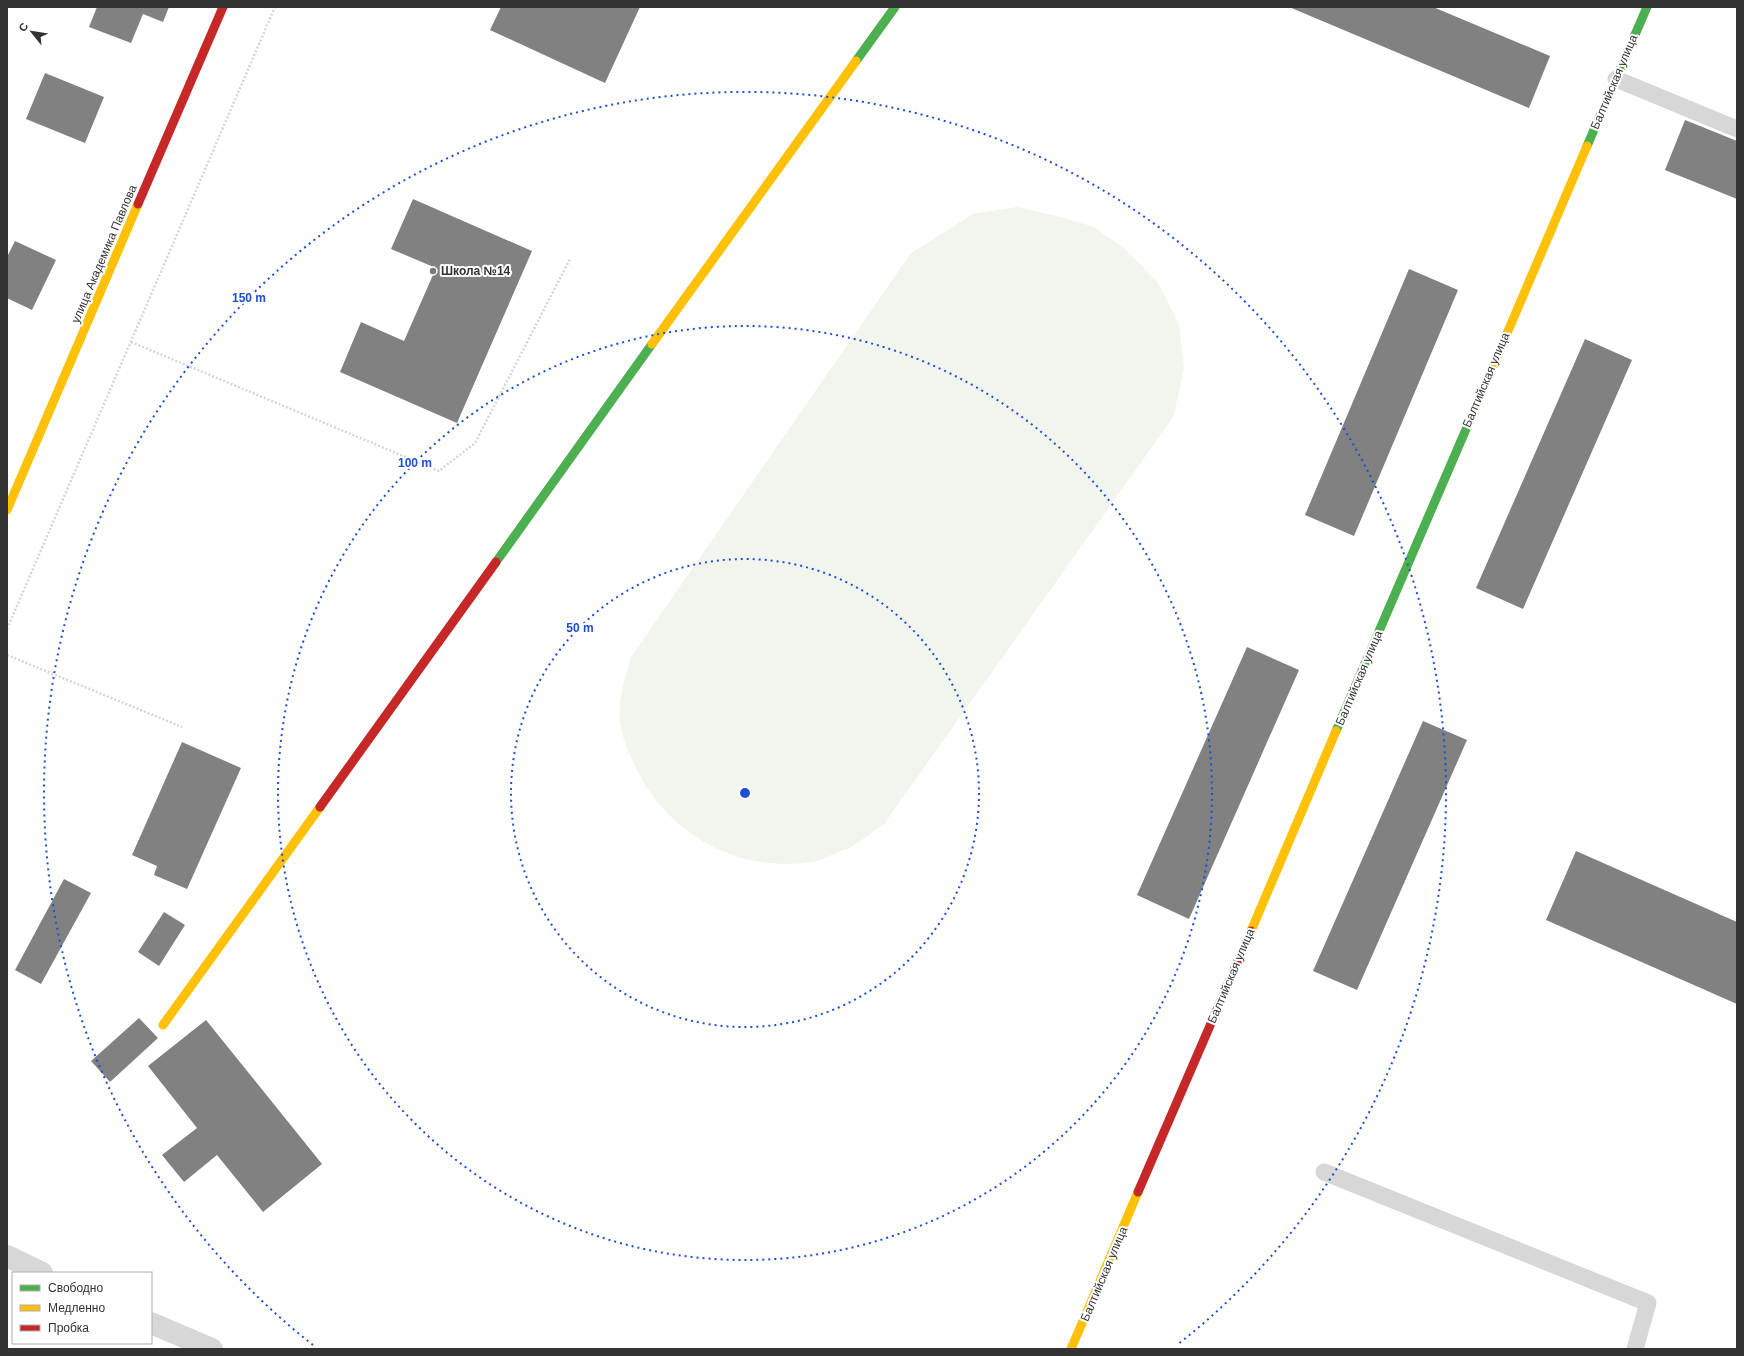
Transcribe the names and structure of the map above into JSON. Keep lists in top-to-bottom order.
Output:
{
  "streets": {
    "street": ["Балтийская улица", "улица Академика Павлова"]
  },
  "places": ["Школа №14"],
  "legend": ["Свободно", "Медленно", "Пробка"],
  "north": "top left",
  "rings": ["150 m", "100 m", "50 m"]
}
